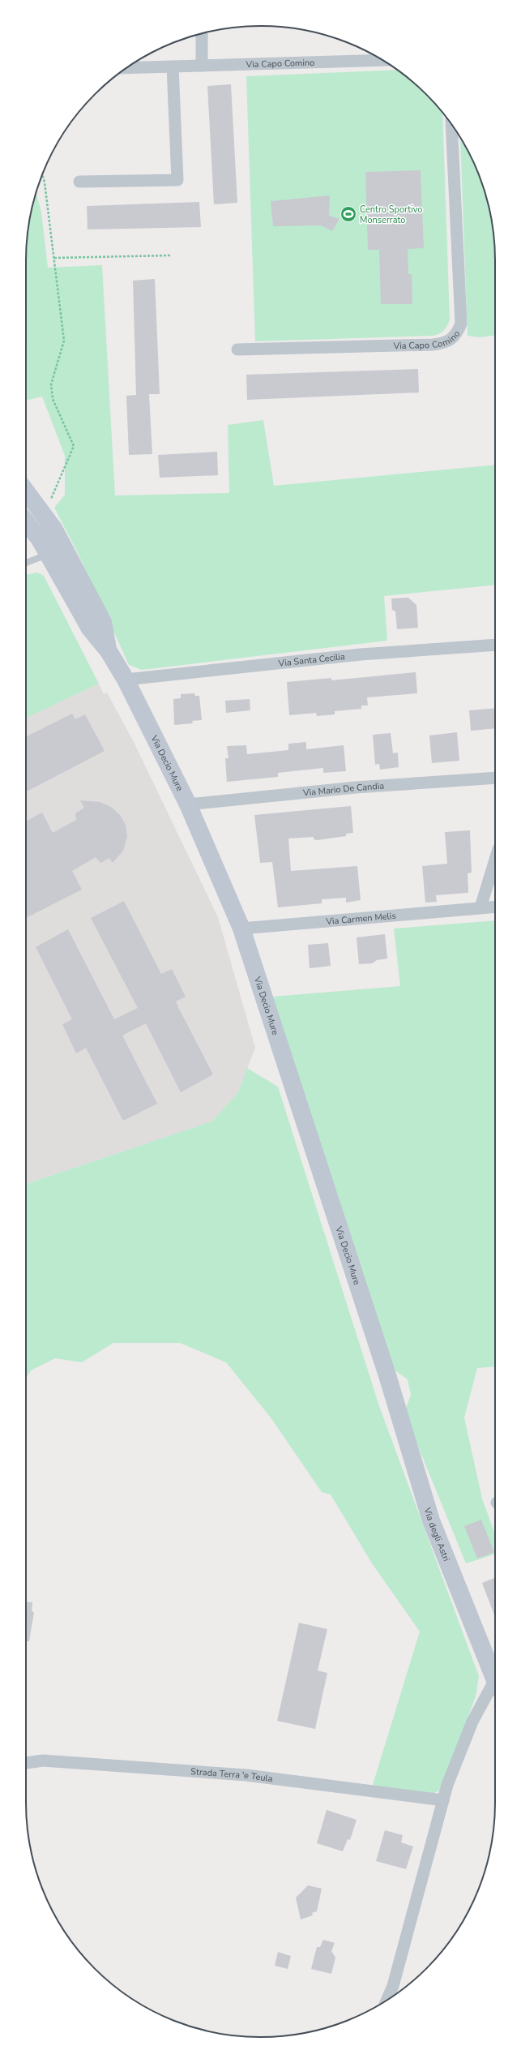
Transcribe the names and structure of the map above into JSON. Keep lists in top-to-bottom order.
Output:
{
  "streets": {
    "street": [
      "Via Capo Comino",
      "Via Santa Cecilia",
      "Via Decio Mure",
      "Via Mario De Candia",
      "Via Carmen Melis",
      "Via degli Astri",
      "Strada Terra 'e Teula"
    ]
  },
  "crossings": [
    ["Via Santa Cecilia", "Via Decio Mure"],
    ["Via Decio Mure", "Via Mario De Candia"],
    ["Via Decio Mure", "Via Carmen Melis"],
    ["Via Decio Mure", "Via degli Astri"]
  ],
  "places": {
    "sports": ["Centro Sportivo Monserrato"]
  }
}
